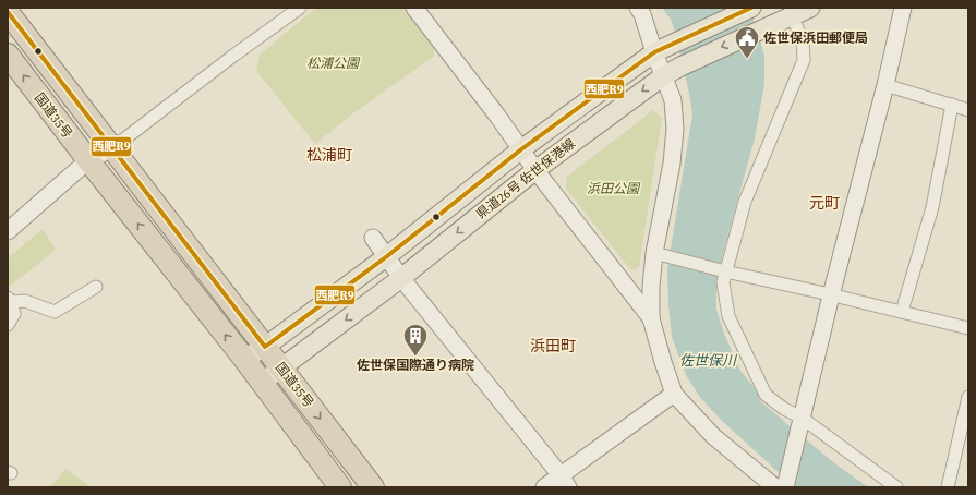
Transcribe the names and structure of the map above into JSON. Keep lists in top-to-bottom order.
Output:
{
  "streets": {
    "highway": ["国道35号"],
    "main road": ["県道26号 佐世保港線"]
  },
  "crossings": [
    ["国道35号", "県道26号 佐世保港線"]
  ],
  "districts": ["松浦町", "元町", "浜田町"],
  "water": ["佐世保川"],
  "parks": ["松浦公園", "浜田公園"],
  "places": {
    "public building": ["佐世保浜田郵便局"],
    "building": ["佐世保国際通り病院"]
  },
  "lines": ["transit line 西肥R9"]
}
